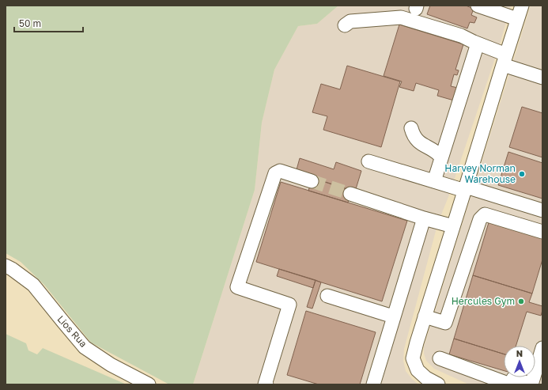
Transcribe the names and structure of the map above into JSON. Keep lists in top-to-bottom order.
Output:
{
  "streets": {
    "street": ["Lios Rua"]
  },
  "places": ["Harvey Norman Warehouse", "Hercules Gym"],
  "scale_bar": "50 m",
  "north": "top"
}
